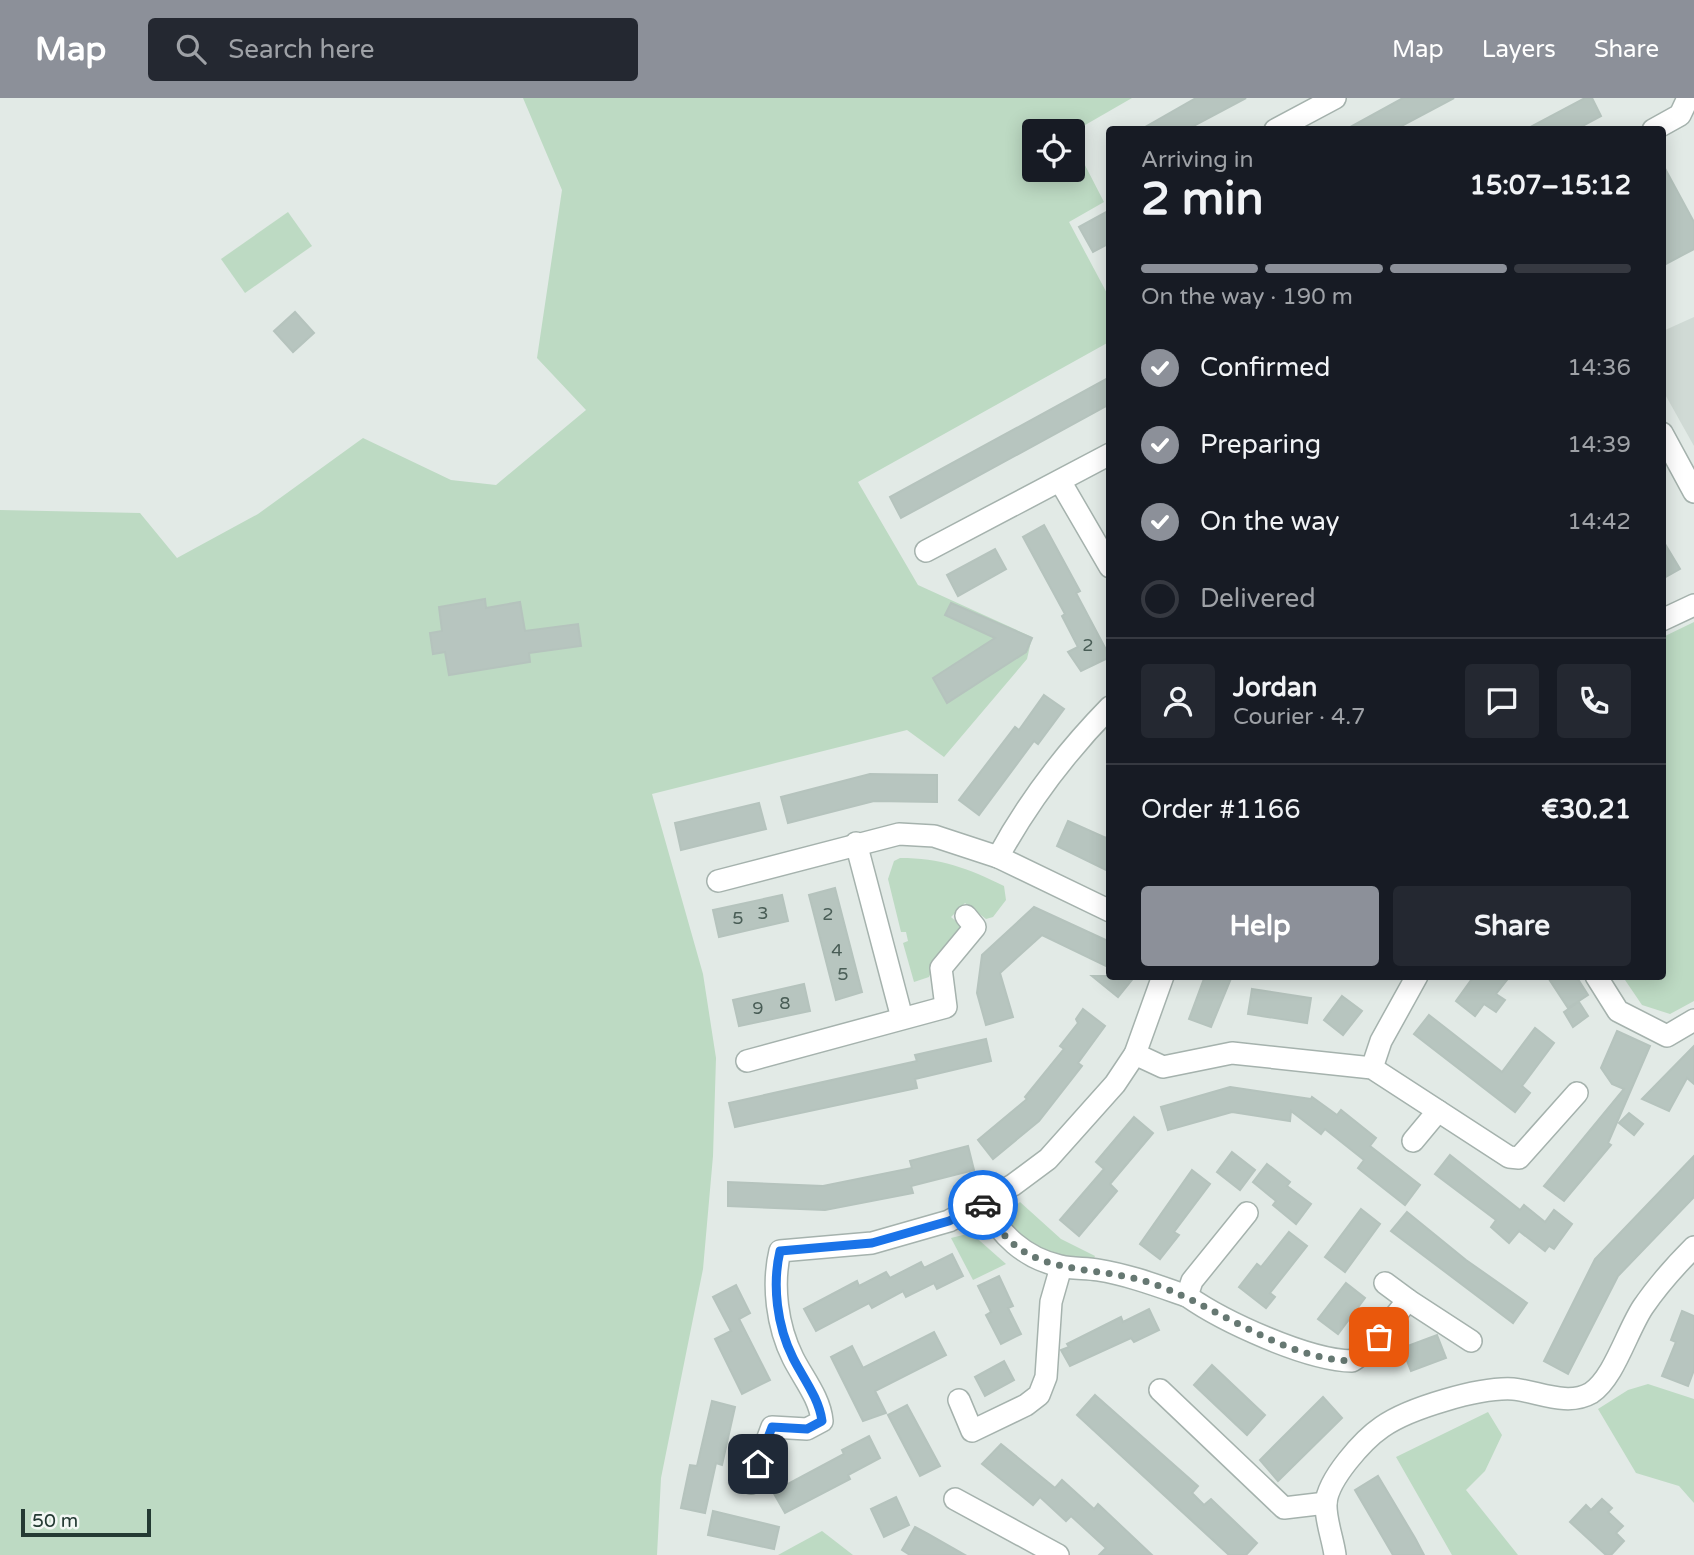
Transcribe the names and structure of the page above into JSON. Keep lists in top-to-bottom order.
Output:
{
  "house_numbers": [
    "2",
    "3",
    "2",
    "5",
    "4",
    "5",
    "8",
    "9"
  ],
  "scale_bar": "50 m",
  "page": {
    "header": "Map",
    "search": "Search here",
    "nav": ["Map", "Layers", "Share"],
    "heading": ["2 min", "Arriving in", "15:07–15:12"],
    "panel": [
      "Jordan",
      "Courier · 4.7",
      "Order #1166",
      "€30.21"
    ],
    "bar": "On the way · 190 m",
    "list": [
      ["Confirmed", "14:36"],
      ["Preparing", "14:39"],
      ["On the way", "14:42"],
      "Delivered"
    ],
    "buttons": ["Help", "Share"],
    "scale": "50 m"
  }
}
